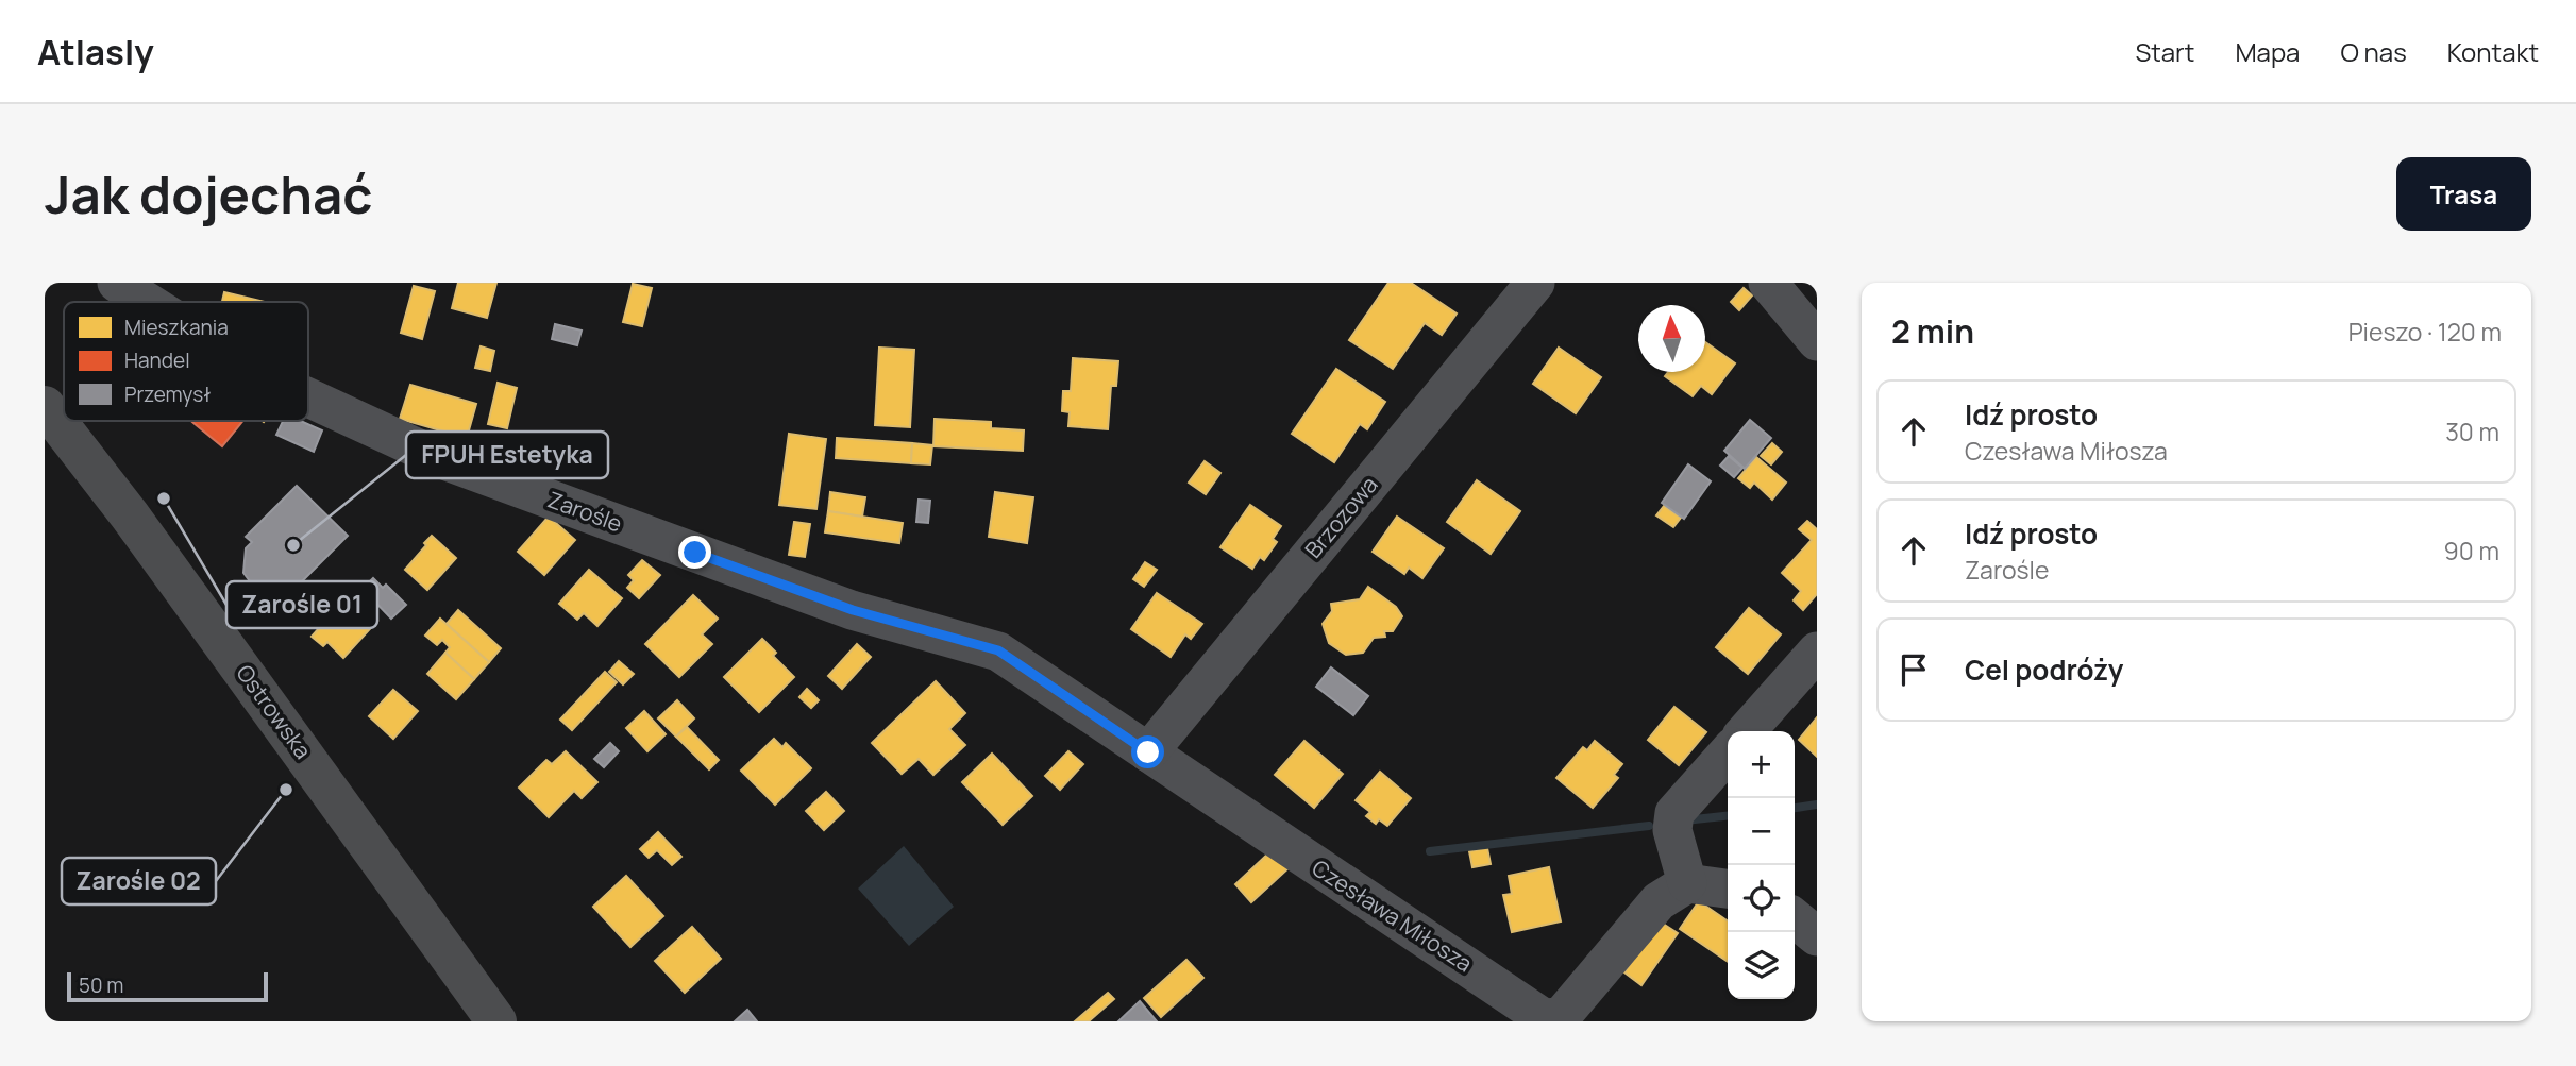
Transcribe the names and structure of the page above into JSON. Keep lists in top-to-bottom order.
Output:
{
  "streets": {
    "main road": ["Ostrowska"],
    "street": ["Zarośle", "Brzozowa", "Czesława Miłosza"]
  },
  "crossings": [
    ["Zarośle", "Czesława Miłosza"],
    ["Brzozowa", "Czesława Miłosza"]
  ],
  "places": ["Zarośle 01", "FPUH Estetyka", "Zarośle 02"],
  "legend": ["Mieszkania", "Handel", "Przemysł"],
  "scale_bar": "50 m",
  "north": "top",
  "page": {
    "header": "Atlasly",
    "nav": [
      "Start",
      "Mapa",
      "O nas",
      "Kontakt"
    ],
    "buttons": "Trasa",
    "title": "Jak dojechać",
    "heading": ["2 min", "Pieszo · 120 m"],
    "list": [
      ["Idź prosto", "Czesława Miłosza", "30 m"],
      ["Idź prosto", "Zarośle", "90 m"],
      "Cel podróży"
    ],
    "map_buttons": ["+", "−"],
    "scale": "50 m"
  }
}
